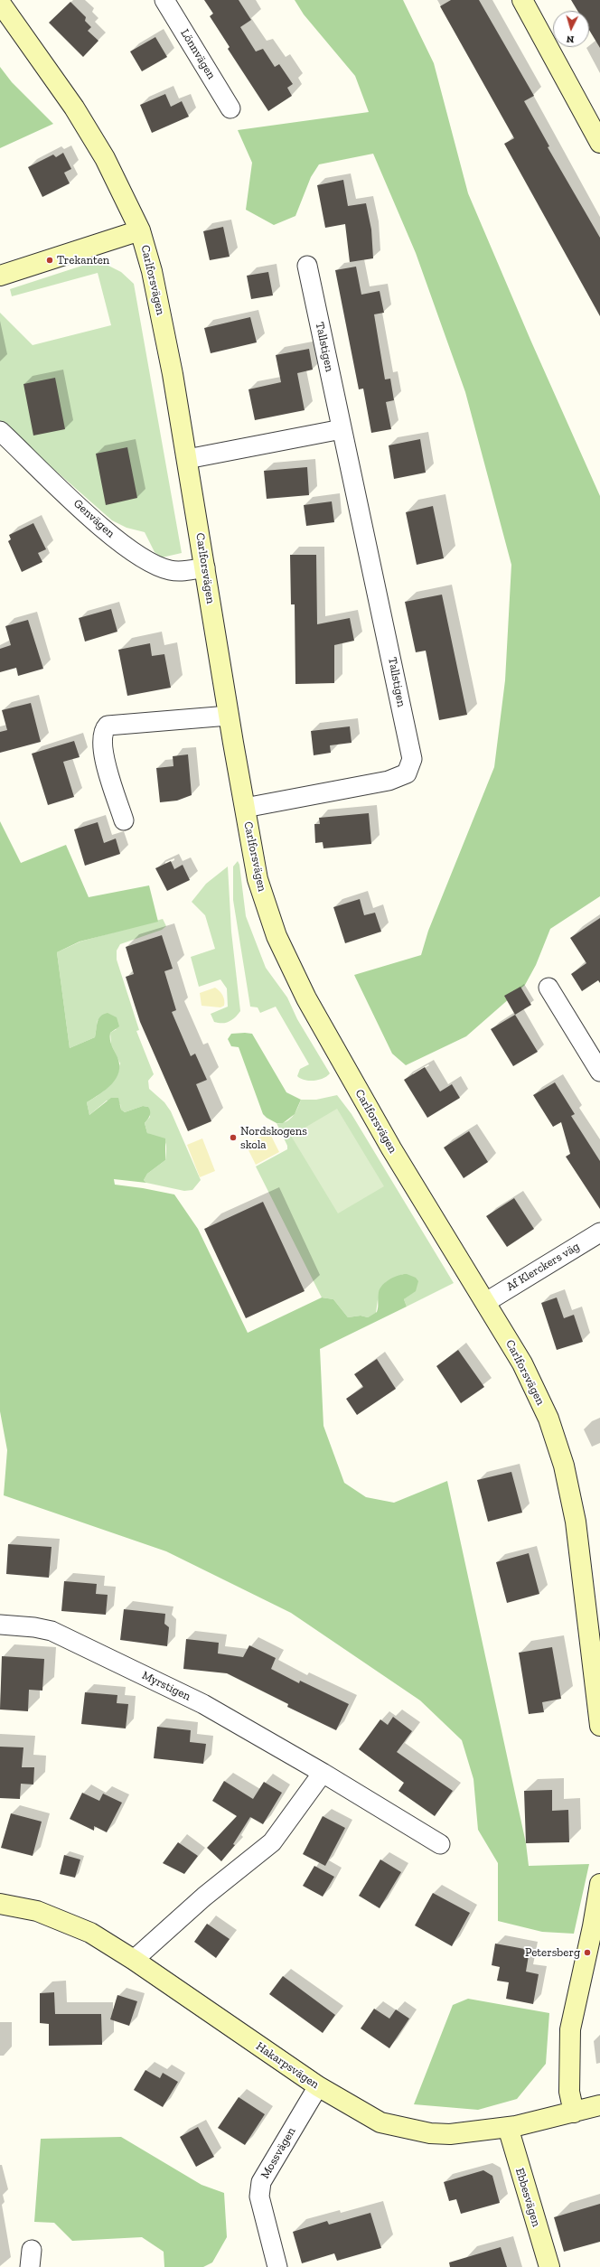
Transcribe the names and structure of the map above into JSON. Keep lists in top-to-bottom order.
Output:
{
  "streets": {
    "street": [
      "Lönnvägen",
      "Carlforsvägen",
      "Tallstigen",
      "Genvägen",
      "Af Klerckers väg",
      "Myrstigen",
      "Hakarpsvägen",
      "Mossvägen",
      "Ebbesvägen"
    ]
  },
  "crossings": [
    ["Carlforsvägen", "Tallstigen"],
    ["Carlforsvägen", "Genvägen"],
    ["Carlforsvägen", "Af Klerckers väg"],
    ["Hakarpsvägen", "Mossvägen"],
    ["Hakarpsvägen", "Ebbesvägen"]
  ],
  "places": ["Trekanten", "Nordskogens skola", "Petersberg"],
  "north": "bottom"
}
